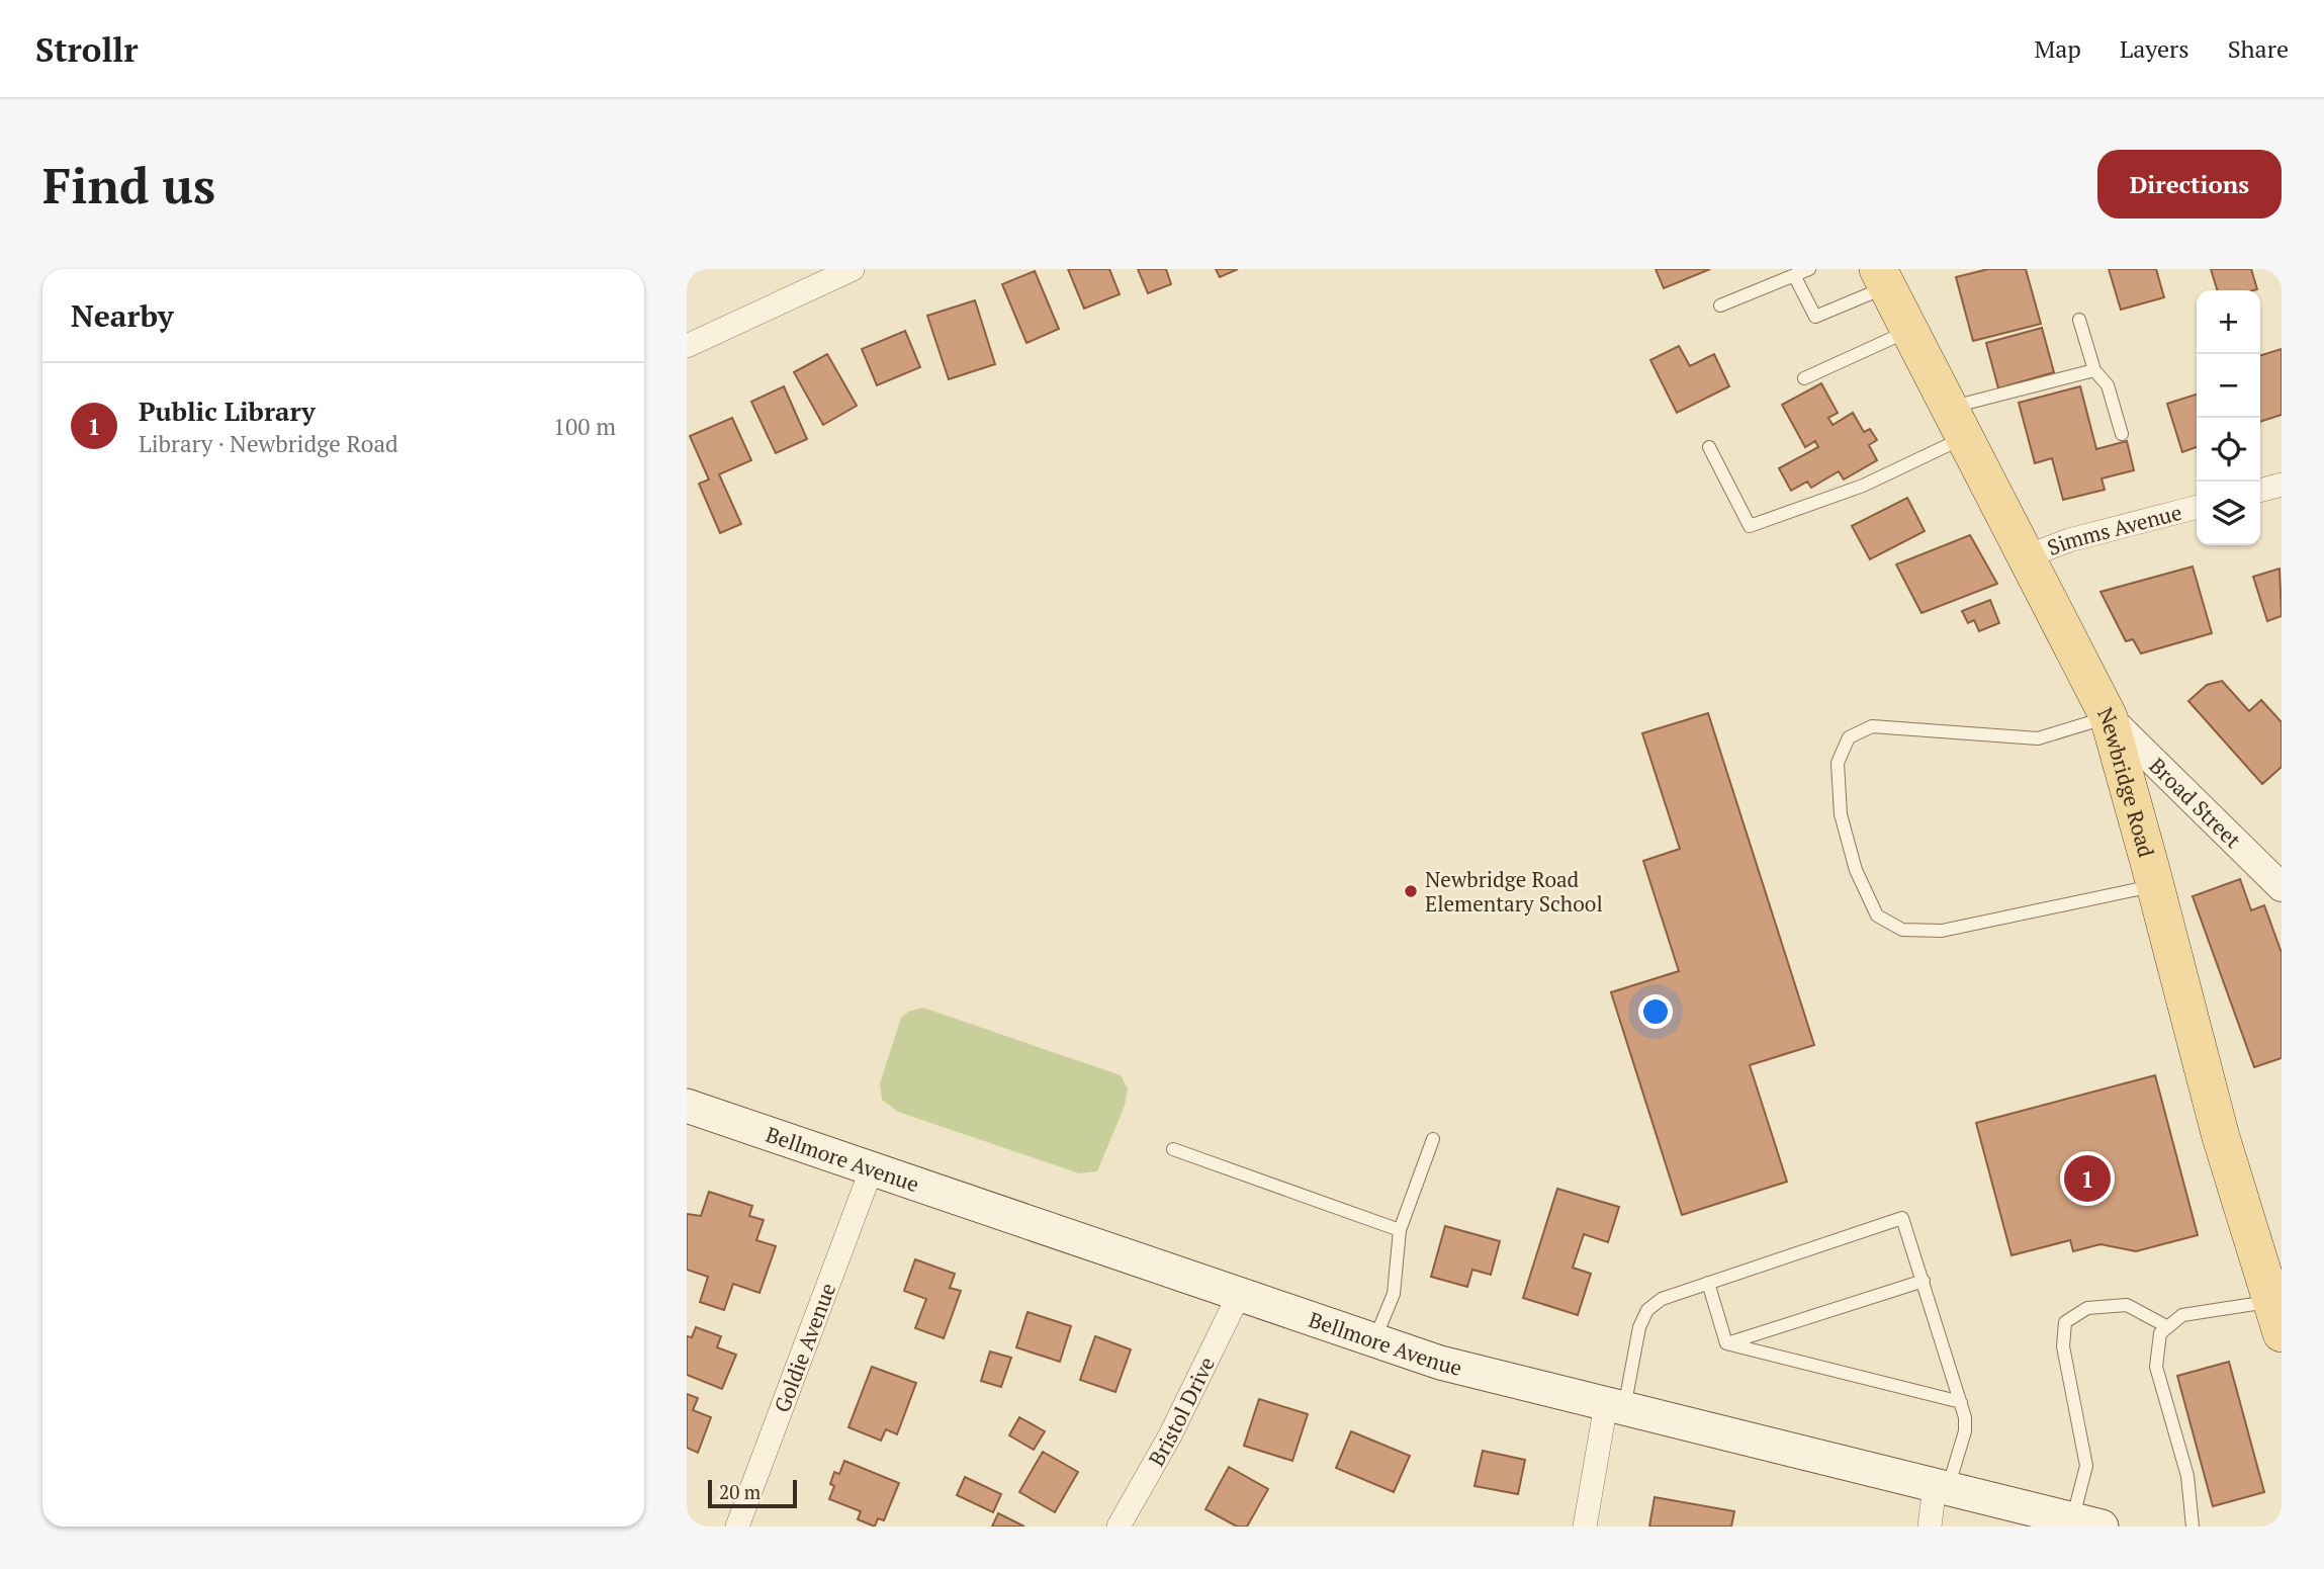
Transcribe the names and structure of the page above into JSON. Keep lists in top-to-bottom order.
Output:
{
  "streets": {
    "main road": ["Newbridge Road", "Bellmore Avenue"],
    "street": [
      "Simms Avenue",
      "Broad Street",
      "Goldie Avenue",
      "Bristol Drive"
    ]
  },
  "crossings": [
    ["Simms Avenue", "Newbridge Road"],
    ["Newbridge Road", "Broad Street"],
    ["Bellmore Avenue", "Goldie Avenue"],
    ["Bellmore Avenue", "Bristol Drive"]
  ],
  "places": ["Newbridge Road Elementary School"],
  "scale_bar": "20 m",
  "page": {
    "header": "Strollr",
    "nav": ["Map", "Layers", "Share"],
    "buttons": "Directions",
    "title": "Find us",
    "heading": "Nearby",
    "map_buttons": ["+", "−"],
    "list": [
      {
        "mark": "1",
        "name": "Public Library",
        "note": "Library · Newbridge Road",
        "value": "100 m"
      }
    ],
    "pins": "1",
    "scale": "20 m"
  }
}
